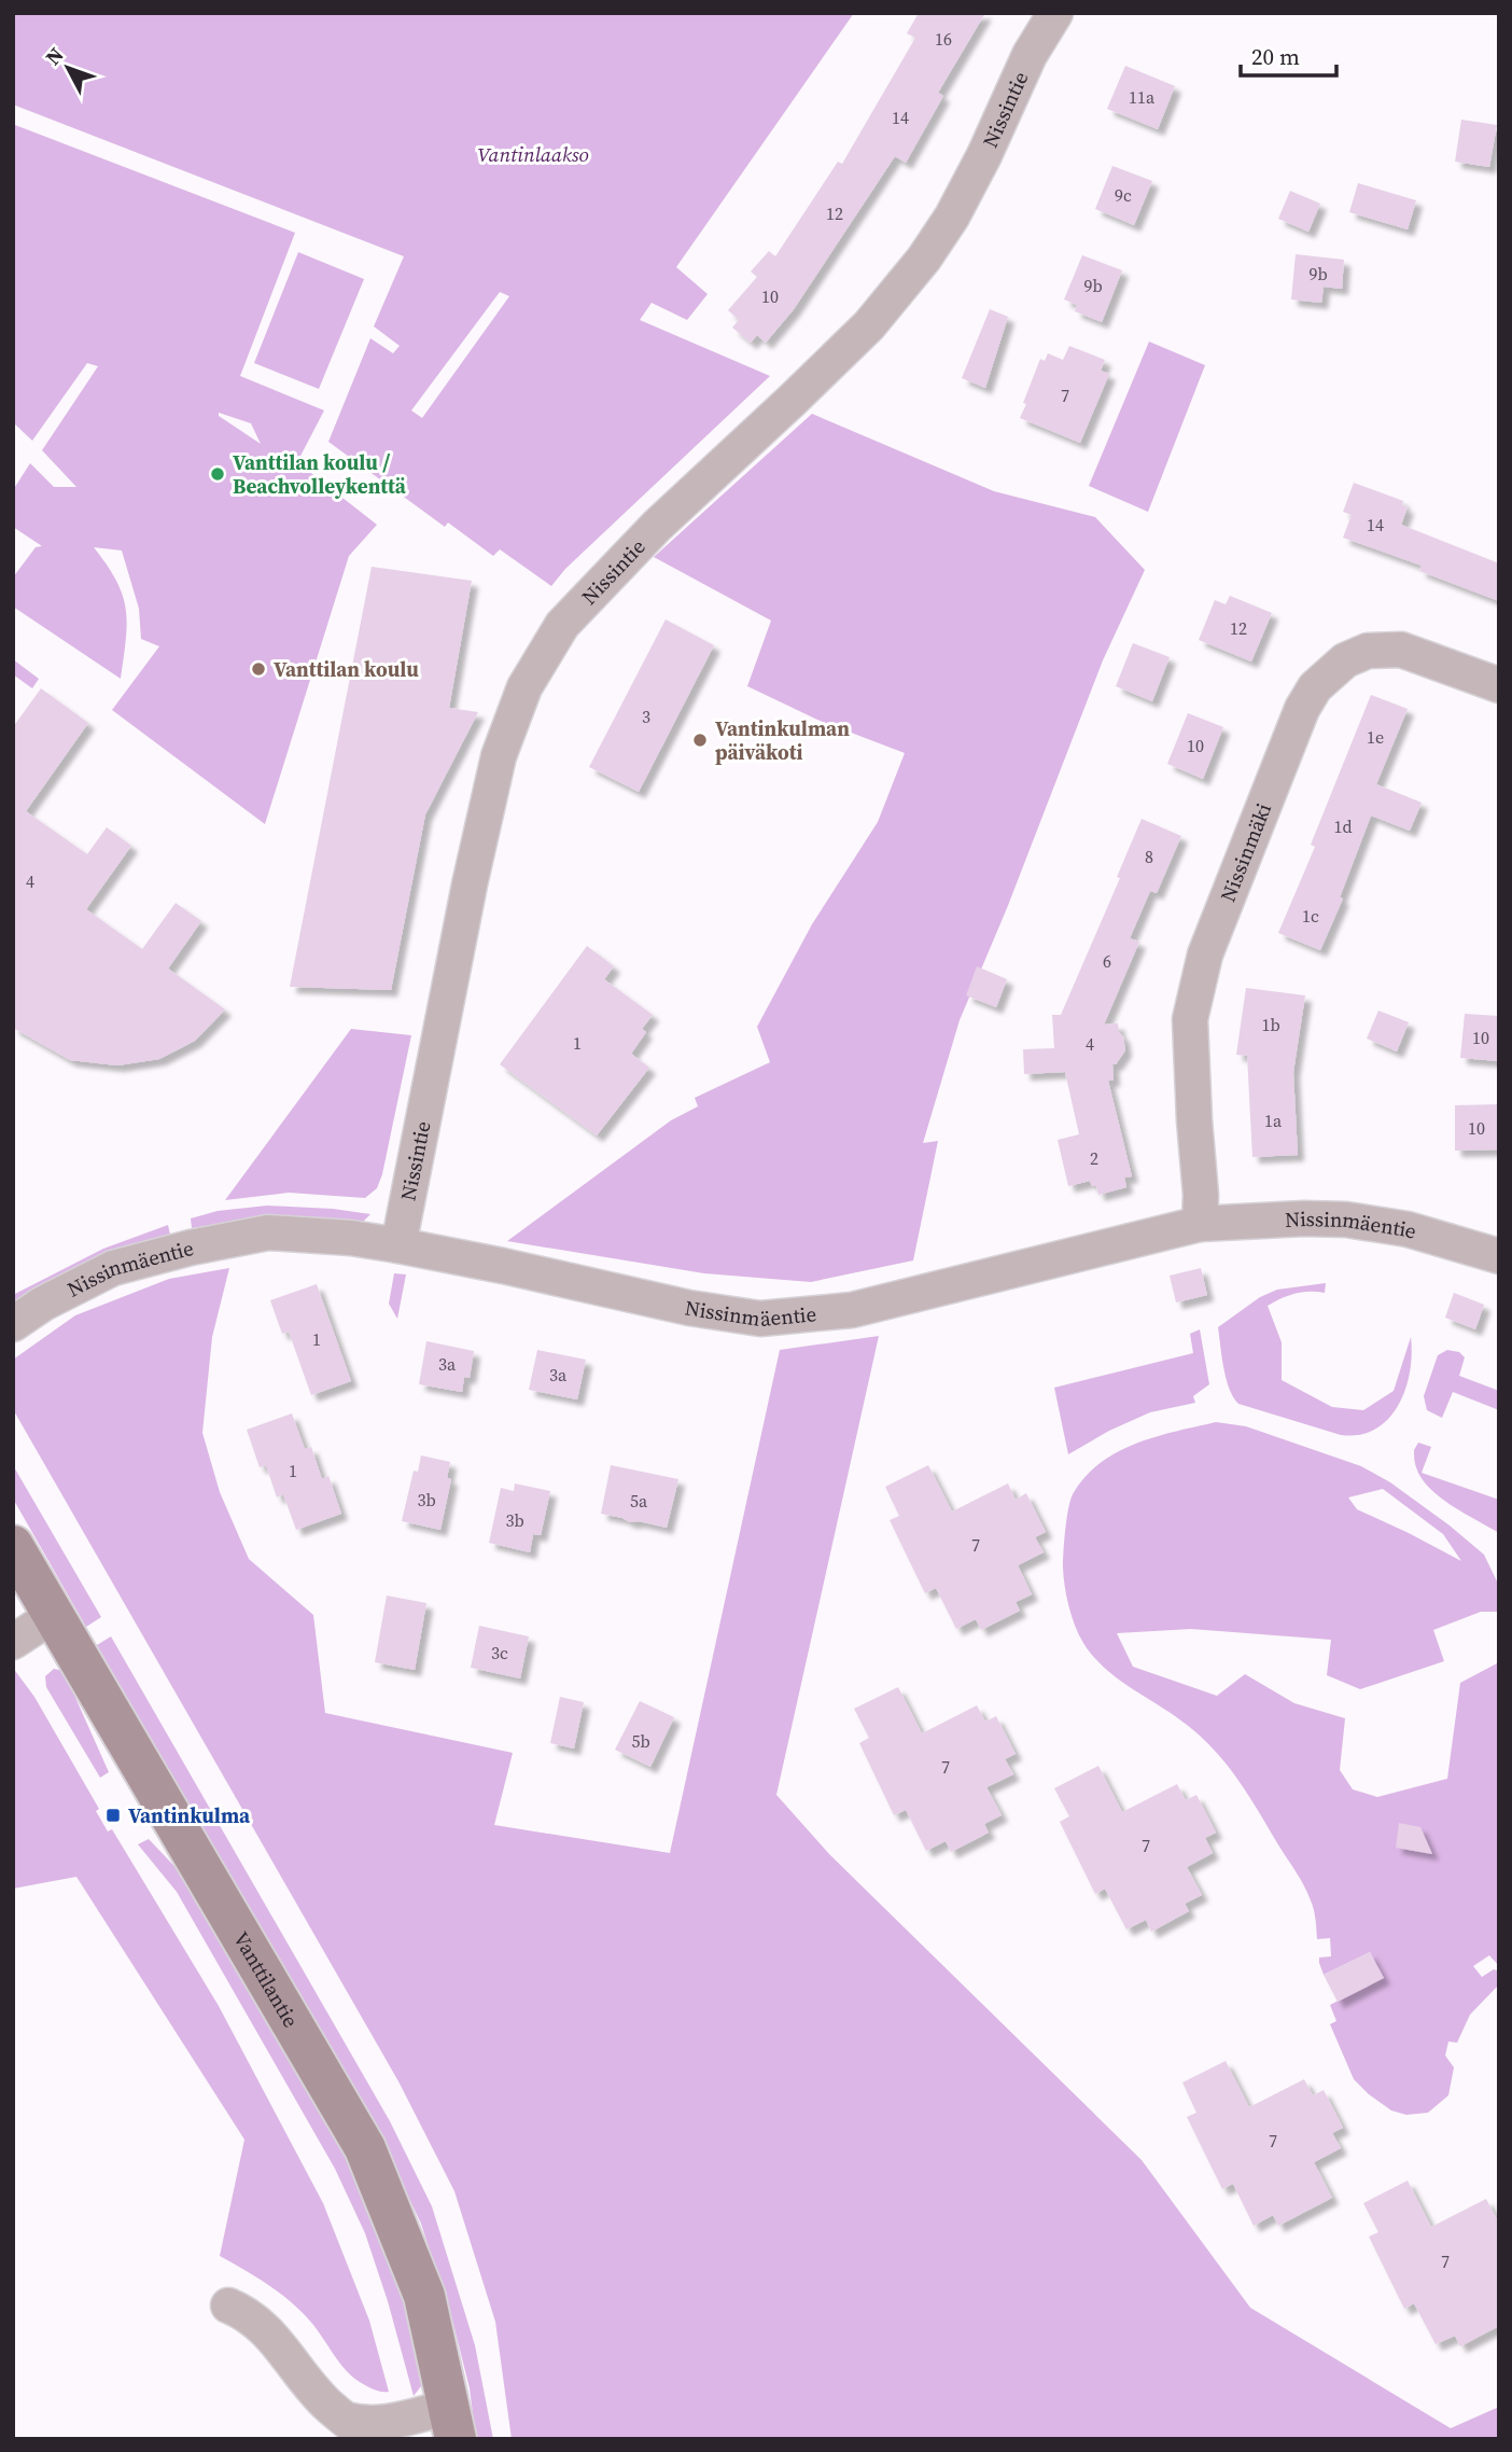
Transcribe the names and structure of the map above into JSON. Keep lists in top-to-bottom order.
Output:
{
  "streets": {
    "street": [
      "Nissintie",
      "Nissinmäki",
      "Nissinmäentie",
      "Vanttilantie"
    ]
  },
  "crossings": [
    ["Nissintie", "Nissinmäentie"],
    ["Nissinmäki", "Nissinmäentie"]
  ],
  "parks": ["Vantinlaakso"],
  "places": {
    "other": ["Vanttilan koulu / Beachvolleykenttä", "Vanttilan koulu", "Vantinkulman päiväkoti"],
    "transit": ["Vantinkulma"]
  },
  "house_numbers": [
    "16",
    "11a",
    "14",
    "9c",
    "12",
    "9b",
    "9b",
    "10",
    "7",
    "14",
    "12",
    "3",
    "1e",
    "10",
    "1d",
    "8",
    "4",
    "1c",
    "6",
    "1b",
    "10",
    "1",
    "4",
    "1a",
    "10",
    "2",
    "1",
    "3a",
    "3a",
    "1",
    "3b",
    "5a",
    "3b",
    "7",
    "3c",
    "5b",
    "7",
    "7",
    "7",
    "7"
  ],
  "scale_bar": "20 m",
  "north": "top left"
}
